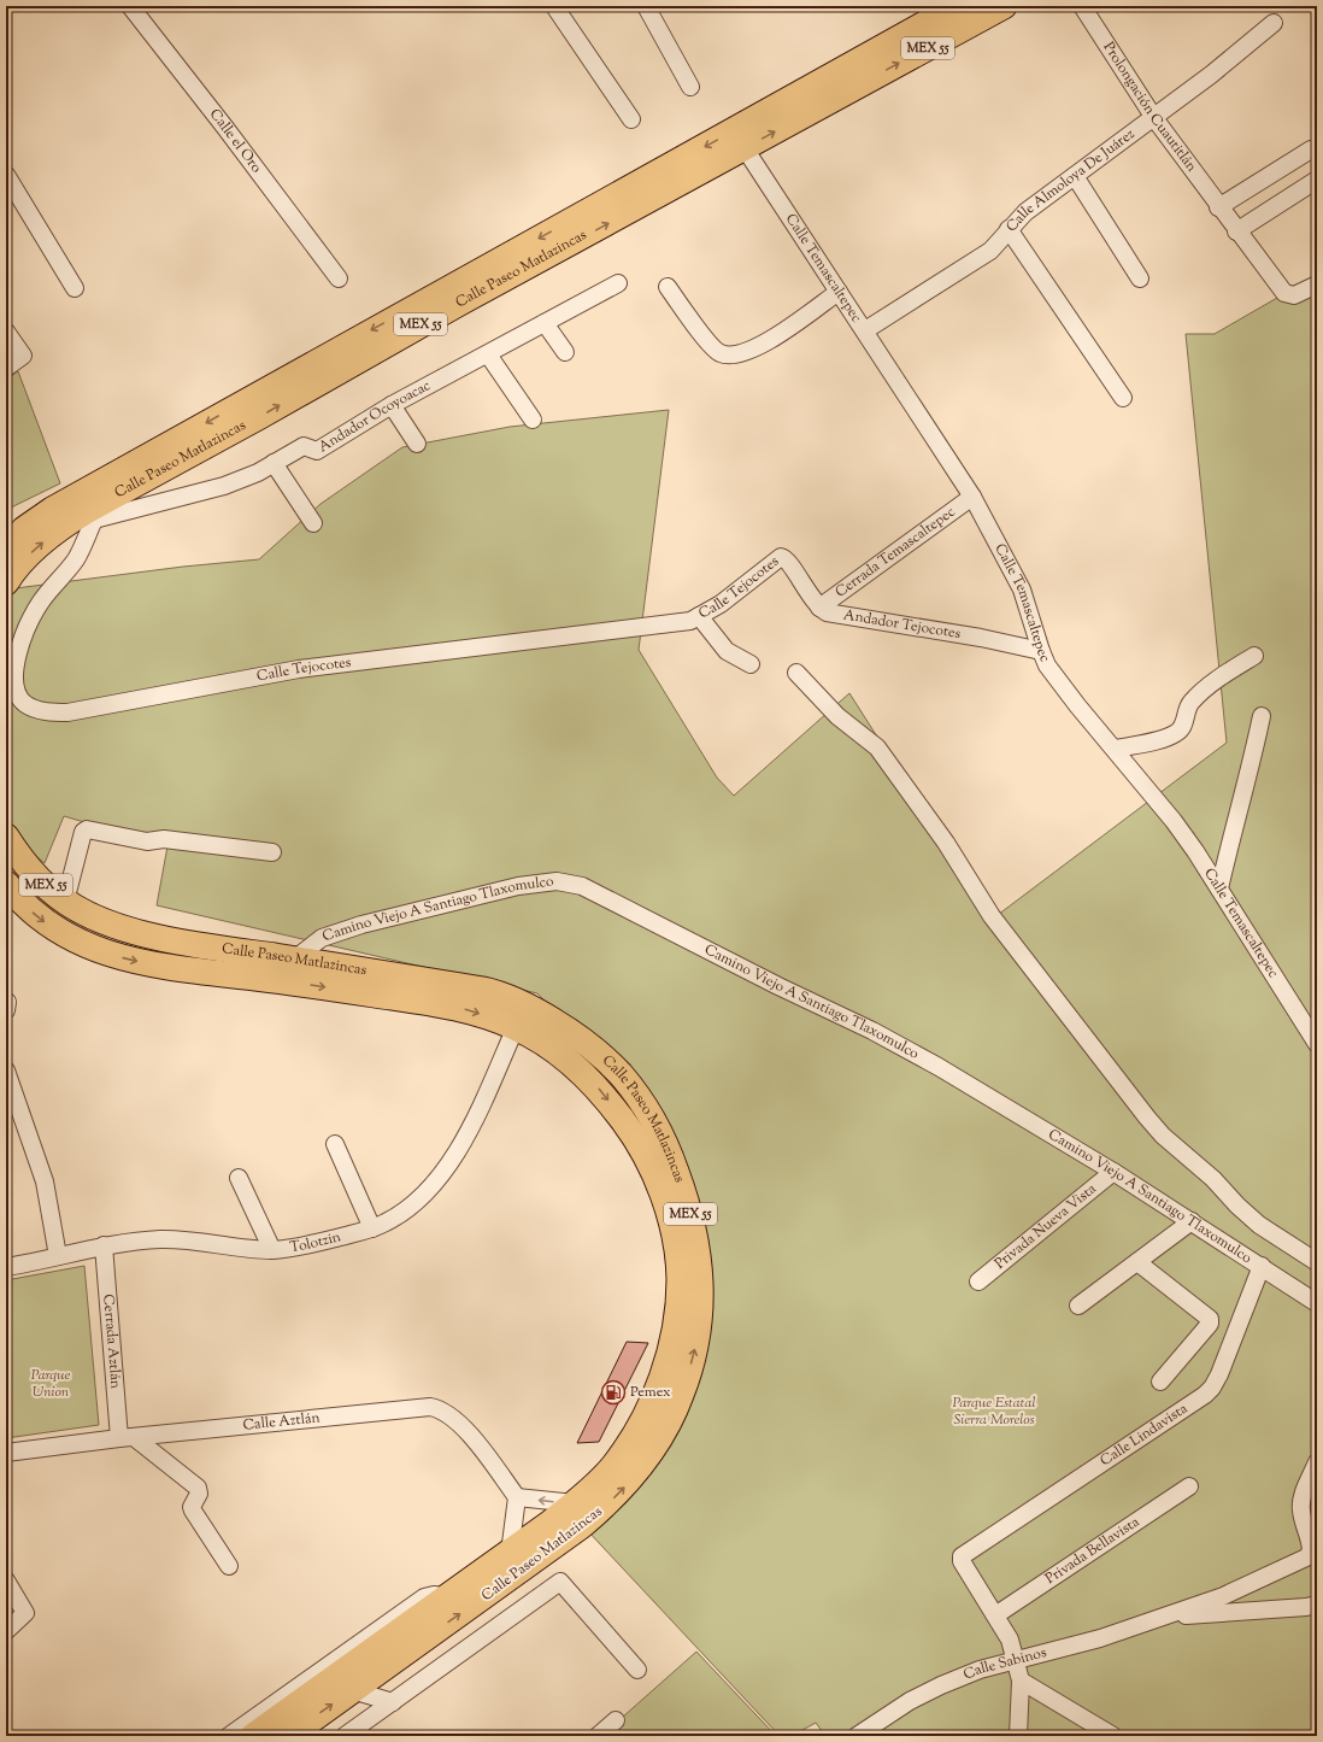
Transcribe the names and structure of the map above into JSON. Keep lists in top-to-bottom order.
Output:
{
  "streets": {
    "highway": ["MEX 55", "Calle Paseo Matlazincas"],
    "street": [
      "Prolongación Cuautitlán",
      "Calle el Oro",
      "Calle Almoloya De Juárez",
      "Calle Temascaltepec",
      "Andador Ocoyoacac",
      "Cerrada Temascaltepec",
      "Calle Tejocotes",
      "Andador Tejocotes",
      "Camino Viejo A Santiago Tlaxomulco",
      "Privada Nueva Vista",
      "Tolotzin",
      "Cerrada Aztlán",
      "Calle Aztlán",
      "Calle Lindavista",
      "Privada Bellavista",
      "Calle Sabinos"
    ]
  },
  "crossings": [
    ["Prolongación Cuautitlán", "Calle Almoloya De Juárez"],
    ["Calle Almoloya De Juárez", "Calle Temascaltepec"],
    ["Calle Temascaltepec", "Calle Paseo Matlazincas"],
    ["Calle Temascaltepec", "Cerrada Temascaltepec"],
    ["Calle Temascaltepec", "Andador Tejocotes"],
    ["Calle Paseo Matlazincas", "Andador Ocoyoacac"],
    ["Calle Paseo Matlazincas", "Calle Tejocotes"],
    ["Calle Paseo Matlazincas", "Camino Viejo A Santiago Tlaxomulco"],
    ["Calle Paseo Matlazincas", "Tolotzin"],
    ["Andador Ocoyoacac", "Calle Tejocotes"],
    ["Cerrada Temascaltepec", "Calle Tejocotes"],
    ["Cerrada Temascaltepec", "Andador Tejocotes"],
    ["Calle Tejocotes", "Andador Tejocotes"],
    ["Camino Viejo A Santiago Tlaxomulco", "Privada Nueva Vista"],
    ["Camino Viejo A Santiago Tlaxomulco", "Calle Lindavista"],
    ["Tolotzin", "Cerrada Aztlán"],
    ["Cerrada Aztlán", "Calle Aztlán"],
    ["Calle Lindavista", "Privada Bellavista"]
  ],
  "parks": ["Parque Union", "Parque Estatal Sierra Morelos"],
  "places": {
    "fuel station": ["Pemex"]
  }
}
